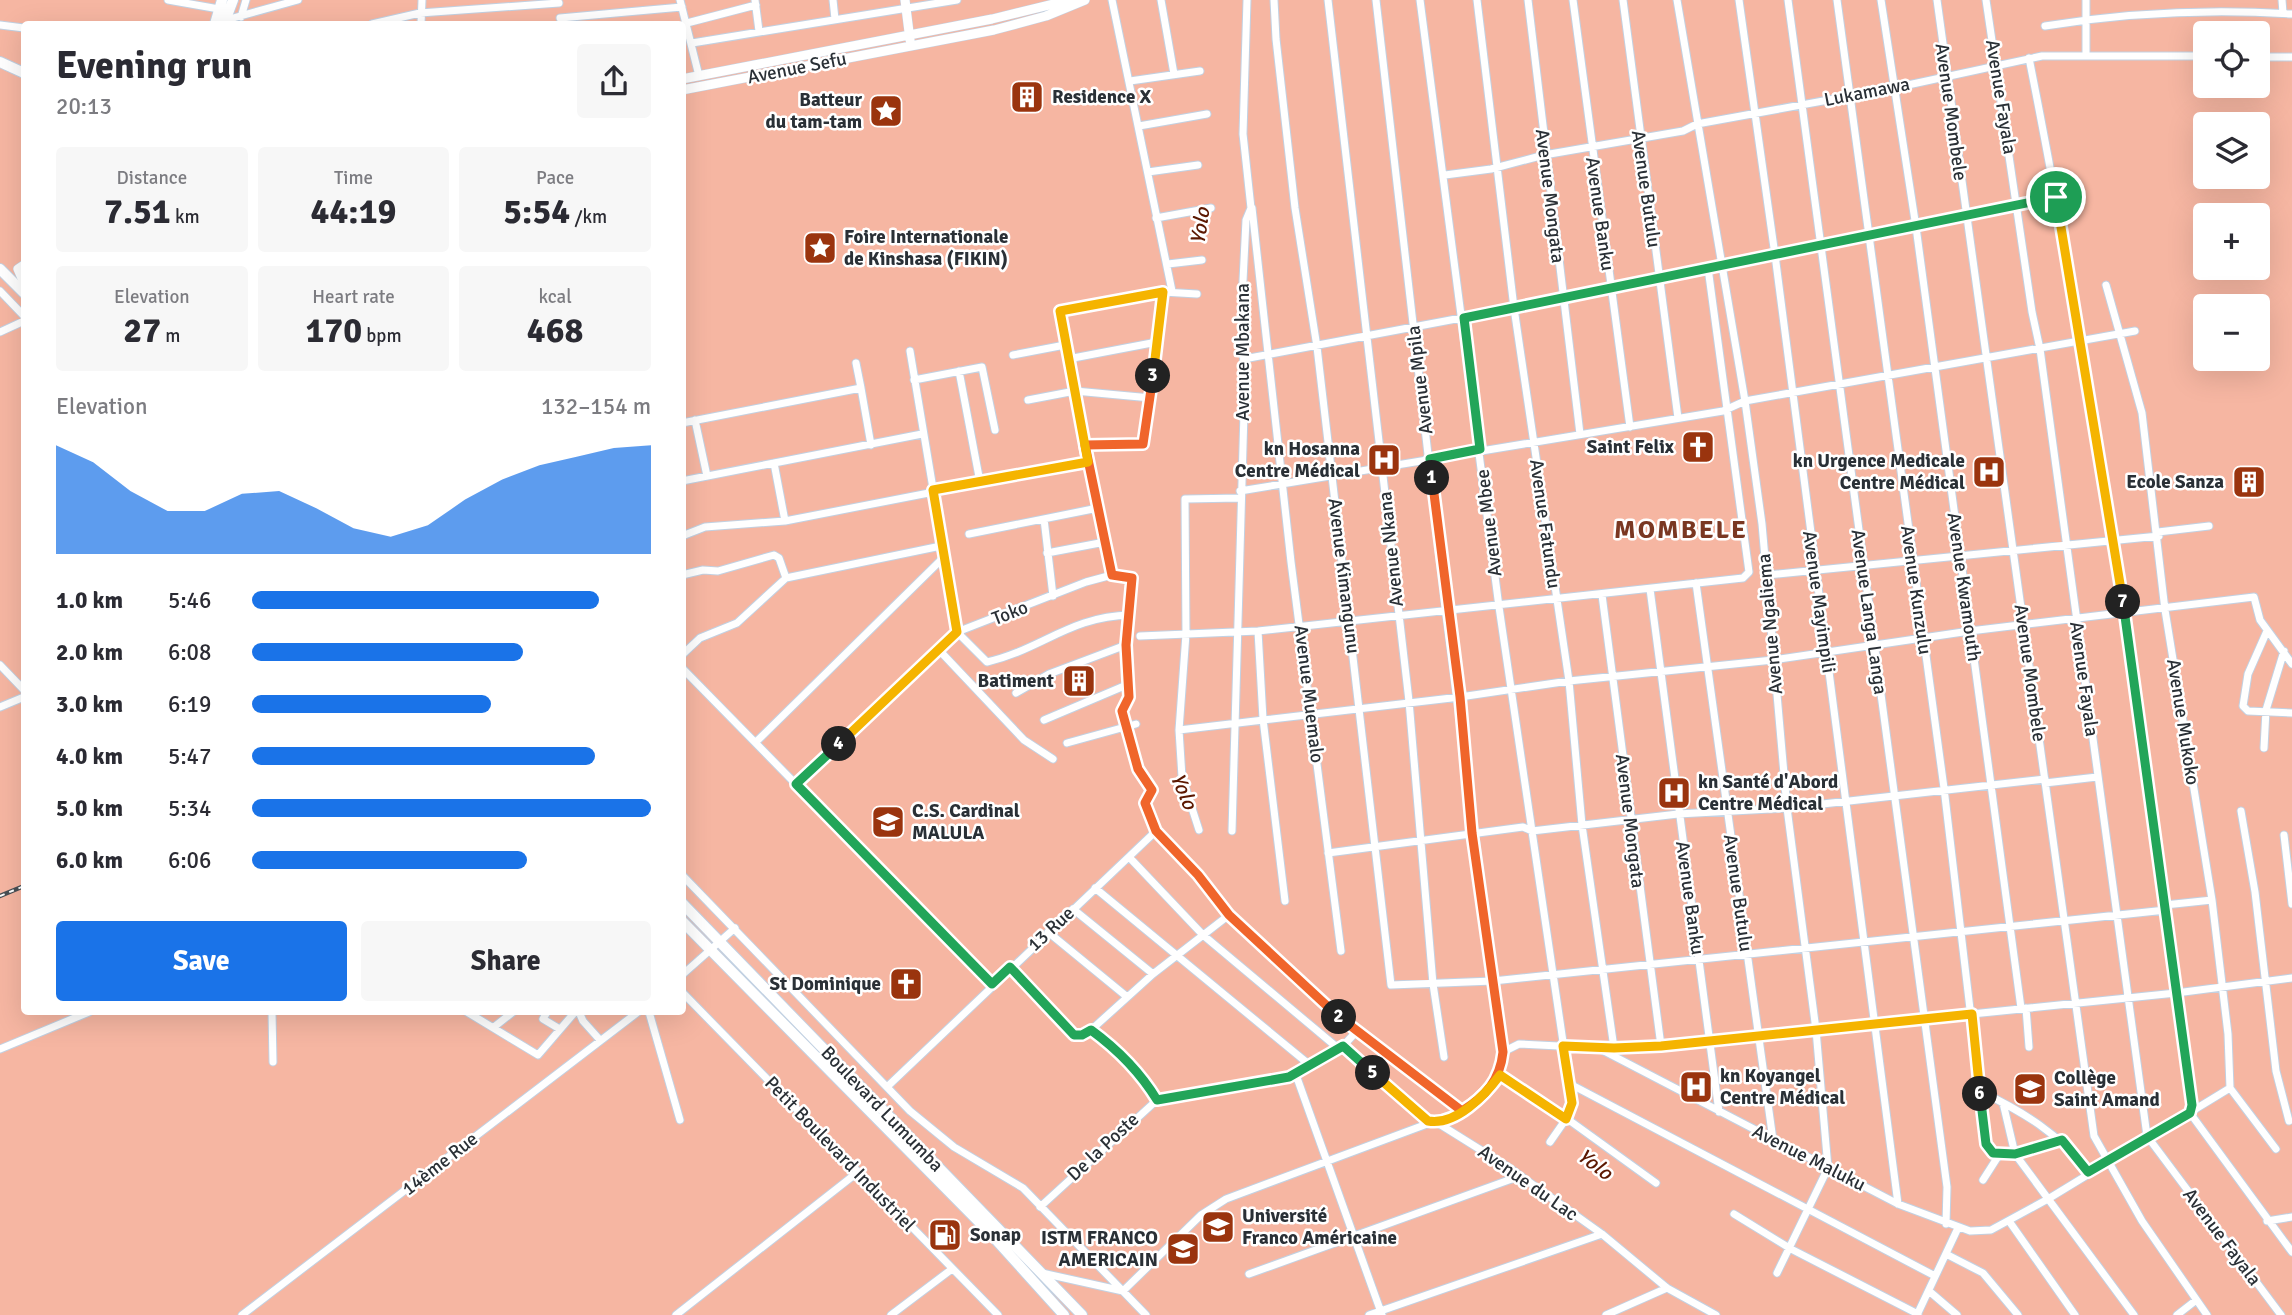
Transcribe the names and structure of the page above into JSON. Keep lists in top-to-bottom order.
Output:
{
  "streets": {
    "highway": ["Boulevard Lumumba"],
    "main road": ["Avenue Sefu"],
    "street": [
      "Lukamawa",
      "Avenue Fayala",
      "Avenue Mombele",
      "Avenue Butulu",
      "Avenue Mongata",
      "Avenue Banku",
      "Avenue Mbakana",
      "Avenue Mpila",
      "Avenue Mbee",
      "Avenue Fatundu",
      "Avenue Nkana",
      "Avenue Kimangunu",
      "Avenue Kwamouth",
      "Avenue Kunzulu",
      "Avenue Mayimpili",
      "Avenue Langa Langa",
      "Toko",
      "Avenue Ngaliema",
      "Avenue Muemalo",
      "Avenue Mukoko",
      "13 Rue",
      "De la Poste",
      "Petit Boulevard Industriel",
      "Avenue Maluku",
      "14ème Rue",
      "Avenue du Lac"
    ]
  },
  "crossings": [
    ["Lukamawa", "Avenue Fayala"],
    ["Lukamawa", "Avenue Mombele"],
    ["Lukamawa", "Avenue Butulu"],
    ["Lukamawa", "Avenue Mongata"],
    ["Lukamawa", "Avenue Banku"],
    ["Lukamawa", "Avenue Mbee"],
    ["Lukamawa", "Avenue Fatundu"],
    ["Lukamawa", "Avenue Kwamouth"],
    ["Lukamawa", "Avenue Kunzulu"],
    ["Lukamawa", "Avenue Mayimpili"],
    ["Lukamawa", "Avenue Langa Langa"],
    ["Lukamawa", "Avenue Ngaliema"],
    ["Avenue Fayala", "Avenue Maluku"],
    ["Avenue Mombele", "Avenue Maluku"],
    ["Avenue Butulu", "Avenue Maluku"],
    ["Avenue Banku", "Avenue Maluku"],
    ["Avenue Mbakana", "Avenue Muemalo"],
    ["Avenue Nkana", "Avenue Kimangunu"],
    ["Avenue Mayimpili", "Avenue Maluku"],
    ["Avenue Langa Langa", "Avenue Maluku"],
    ["Avenue Ngaliema", "Avenue Maluku"],
    ["Avenue Mukoko", "Avenue Maluku"],
    ["13 Rue", "Avenue du Lac"],
    ["De la Poste", "Avenue du Lac"]
  ],
  "districts": ["MOMBELE"],
  "water": ["Yolo"],
  "places": {
    "building": ["Residence X", "Ecole Sanza", "Batiment"],
    "place": ["Batteur du tam-tam", "Foire Internationale de Kinshasa (FIKIN)"],
    "church": ["Saint Felix", "St Dominique"],
    "hospital": [
      "kn Hosanna Centre Médical",
      "kn Urgence Medicale Centre Médical",
      "kn Santé d'Abord Centre Médical",
      "kn Koyangel Centre Médical"
    ],
    "school or university": [
      "C.S. Cardinal MALULA",
      "Collège Saint Amand",
      "Université Franco Américaine",
      "ISTM FRANCO AMERICAIN"
    ],
    "fuel station": ["Sonap"]
  },
  "page": {
    "map_buttons": ["+", "−"],
    "heading": ["Evening run", "20:13"],
    "stats": [
      ["Distance", "7.51 km"],
      ["Time", "44:19"],
      ["Pace", "5:54 /km"],
      ["Elevation", "27 m"],
      ["Heart rate", "170 bpm"],
      ["kcal", "468"]
    ],
    "pins": [
      "3",
      "1",
      "7",
      "4",
      "2",
      "5",
      "6"
    ],
    "chart": ["Elevation", "132–154 m"],
    "list": [
      {
        "name": "1.0 km",
        "note": "5:46"
      },
      {
        "name": "2.0 km",
        "note": "6:08"
      },
      {
        "name": "3.0 km",
        "note": "6:19"
      },
      {
        "name": "4.0 km",
        "note": "5:47"
      },
      {
        "name": "5.0 km",
        "note": "5:34"
      },
      {
        "name": "6.0 km",
        "note": "6:06"
      }
    ],
    "buttons": ["Save", "Share"]
  }
}
